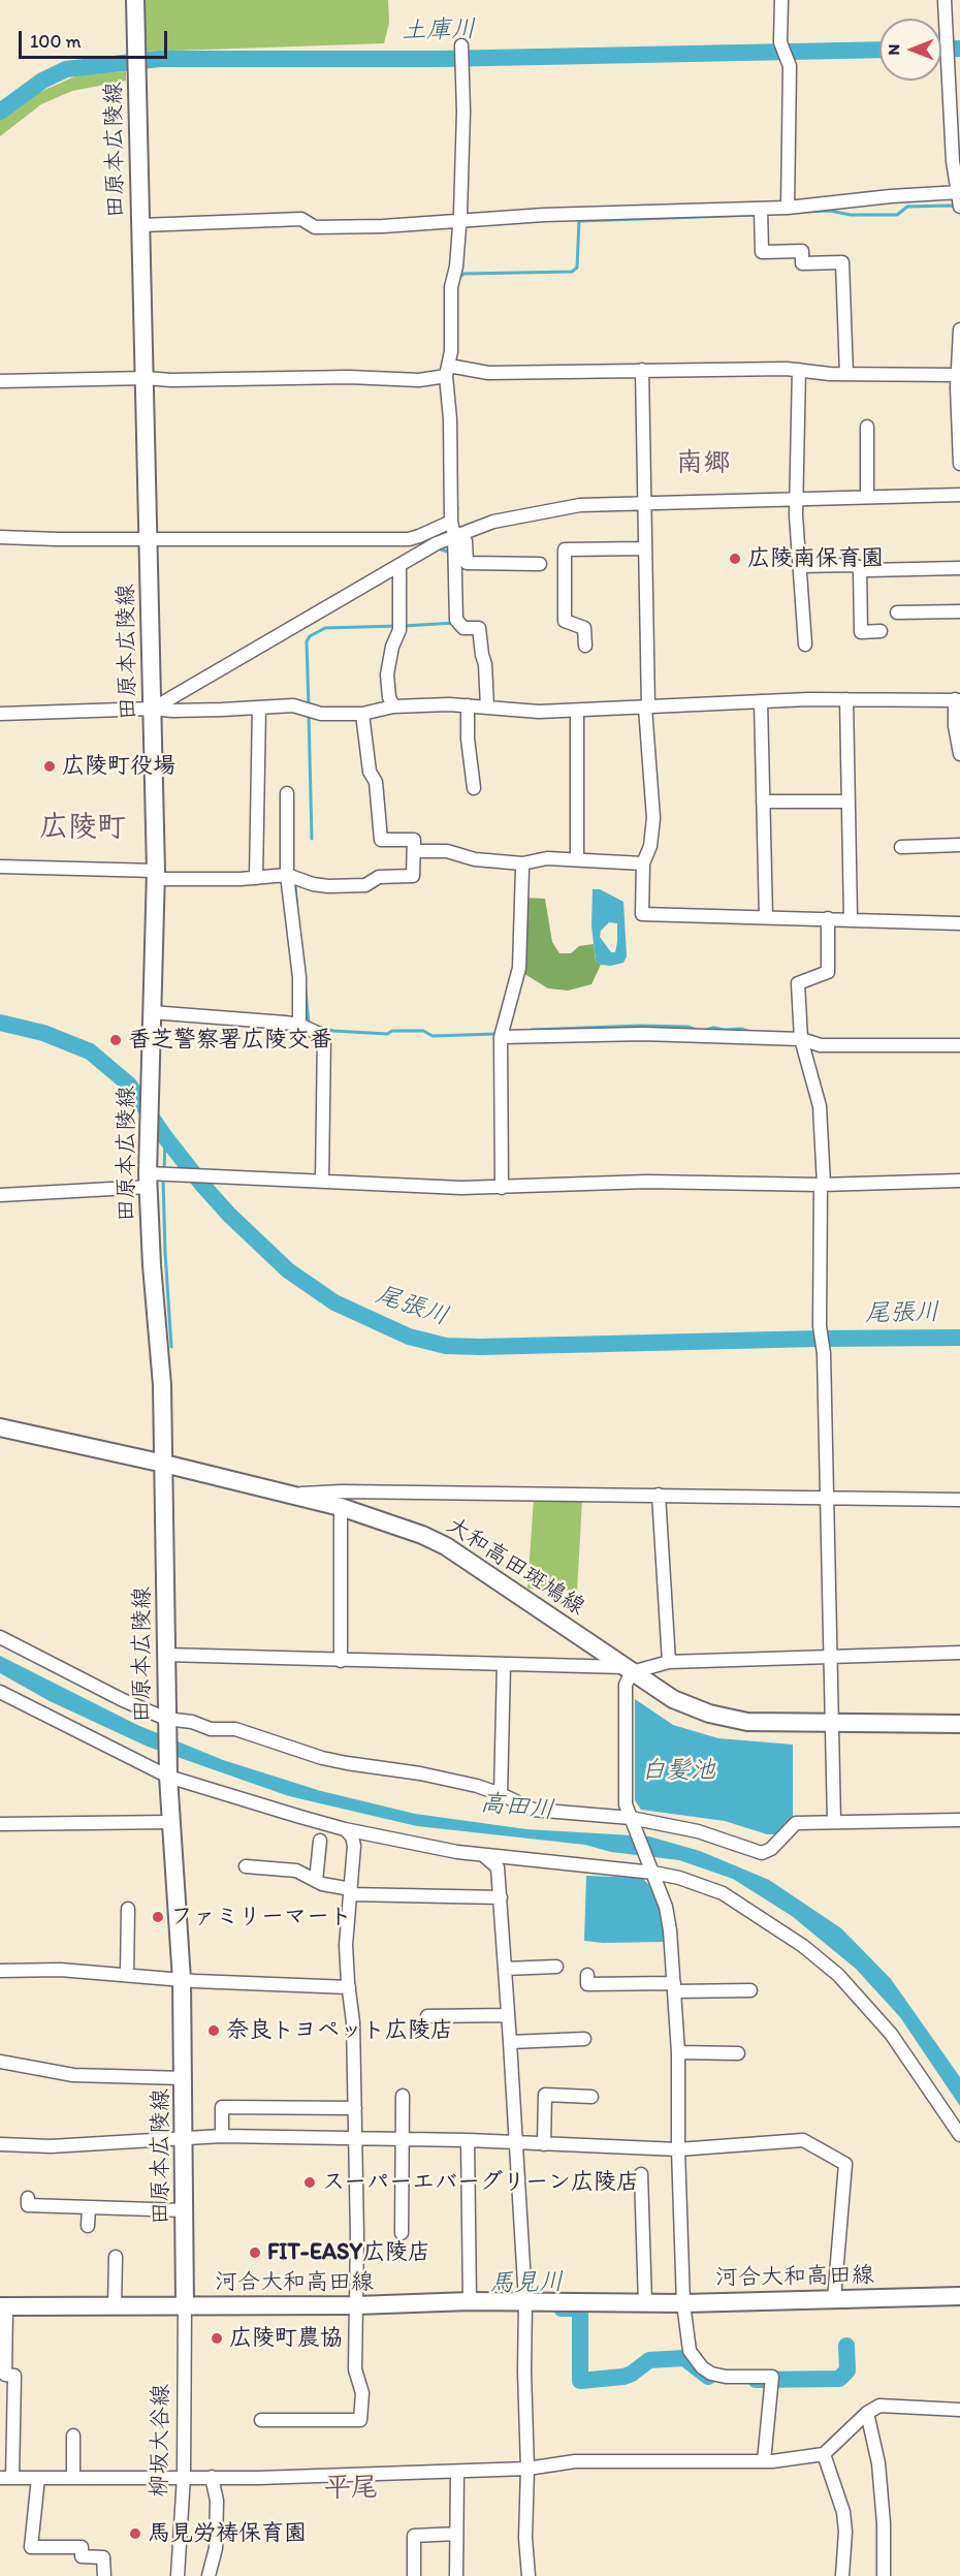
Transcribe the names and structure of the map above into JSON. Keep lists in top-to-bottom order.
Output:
{
  "streets": {
    "main road": ["田原本広陵線", "大和高田斑鳩線", "河合大和高田線"],
    "street": ["柳坂大谷線"]
  },
  "crossings": [
    ["田原本広陵線", "大和高田斑鳩線"],
    ["田原本広陵線", "河合大和高田線"],
    ["田原本広陵線", "柳坂大谷線"],
    ["河合大和高田線", "柳坂大谷線"]
  ],
  "districts": ["南郷", "広陵町", "平尾"],
  "water": [
    "土庫川",
    "尾張川",
    "白髪池",
    "高田川",
    "馬見川"
  ],
  "places": [
    "広陵南保育園",
    "広陵町役場",
    "香芝警察署広陵交番",
    "ファミリーマート",
    "奈良トヨペット広陵店",
    "スーパーエバーグリーン広陵店",
    "FIT-EASY広陵店",
    "広陵町農協",
    "馬見労祷保育園"
  ],
  "scale_bar": "100 m",
  "north": "left"
}
